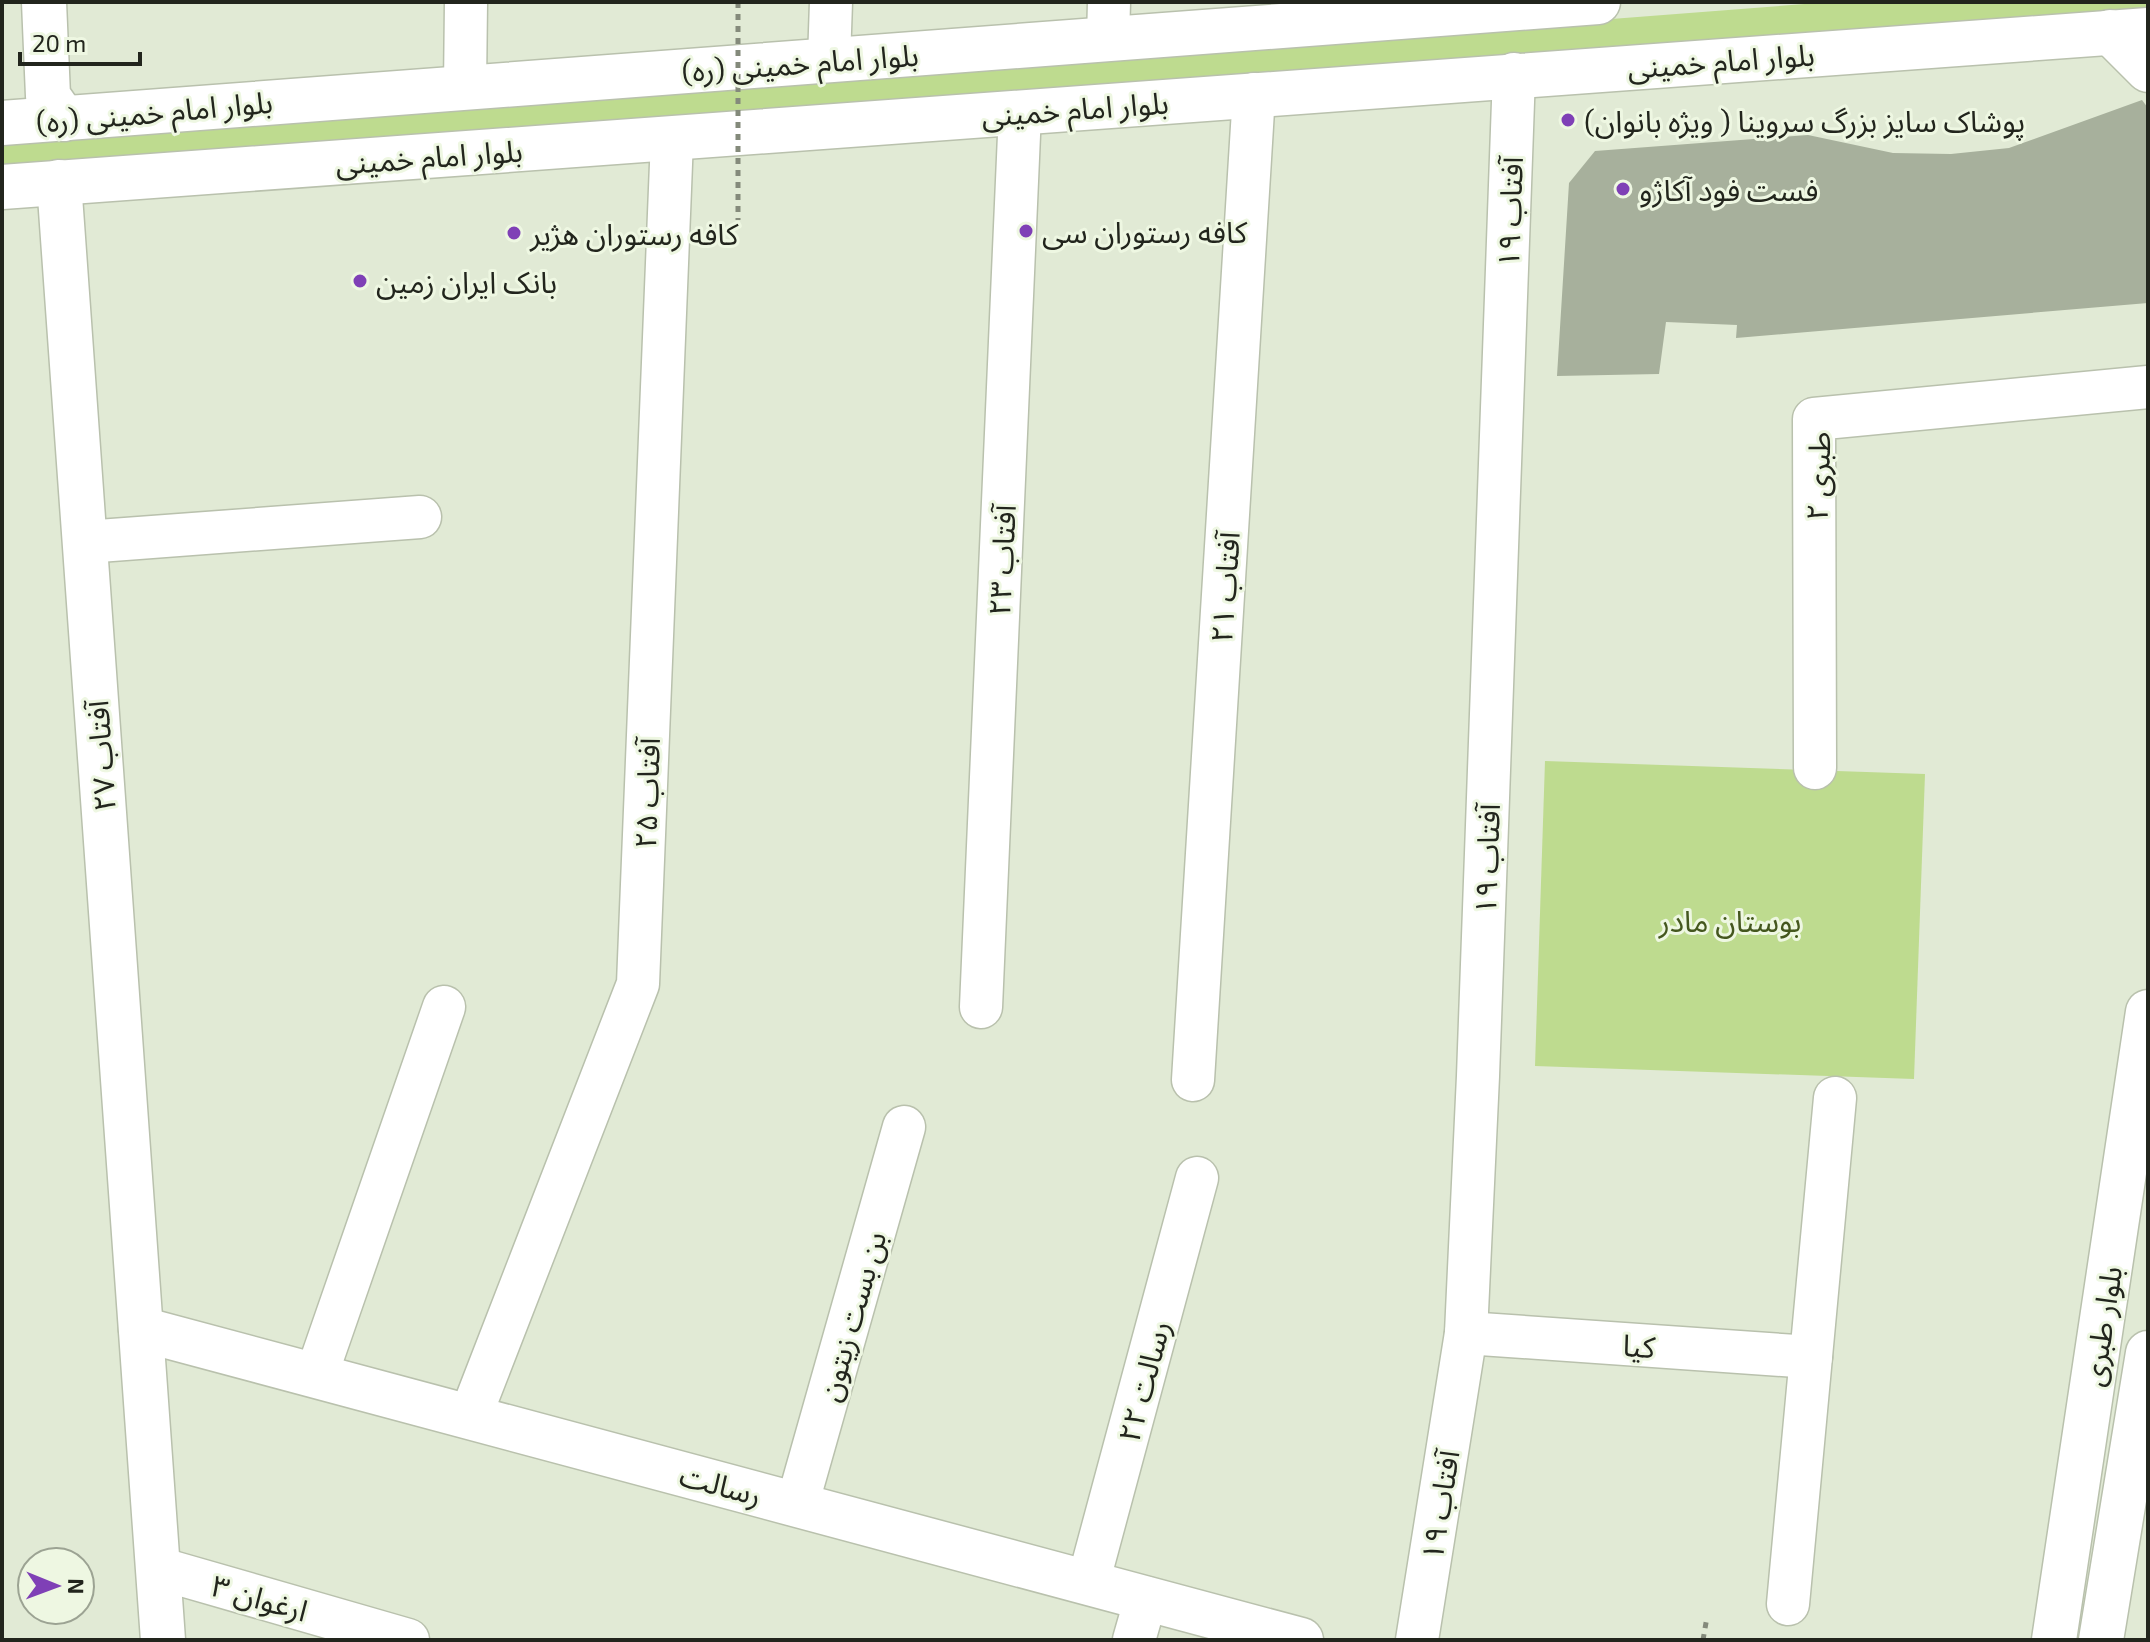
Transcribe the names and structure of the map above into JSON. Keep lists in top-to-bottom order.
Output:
{
  "streets": {
    "main road": [
      "بلوار امام خمینی",
      "بلوار امام خمینی (ره)",
      "آفتاب ۲۷",
      "بلوار طبری",
      "رسالت"
    ],
    "street": [
      "آفتاب ۱۹",
      "طبری ۲",
      "آفتاب ۲۳",
      "آفتاب ۲۱",
      "آفتاب ۲۵",
      "بن بست زیتون",
      "کیا",
      "رسالت ۲۲",
      "ارغوان ۳"
    ]
  },
  "crossings": [
    ["بلوار امام خمینی", "آفتاب ۱۹"],
    ["بلوار امام خمینی", "آفتاب ۲۳"],
    ["بلوار امام خمینی", "آفتاب ۲۱"],
    ["بلوار امام خمینی", "آفتاب ۲۷"],
    ["بلوار امام خمینی", "آفتاب ۲۵"],
    ["آفتاب ۱۹", "کیا"],
    ["آفتاب ۲۷", "رسالت"],
    ["آفتاب ۲۷", "ارغوان ۳"],
    ["آفتاب ۲۵", "رسالت"],
    ["بن بست زیتون", "رسالت"],
    ["رسالت ۲۲", "رسالت"]
  ],
  "parks": ["بوستان مادر"],
  "places": [
    "پوشاک سایز بزرگ سروینا ( ویژه بانوان)",
    "فست فود آکاژو",
    "کافه رستوران سی",
    "کافه رستوران هژیر",
    "بانک ایران زمین"
  ],
  "scale_bar": "20 m",
  "north": "right"
}
